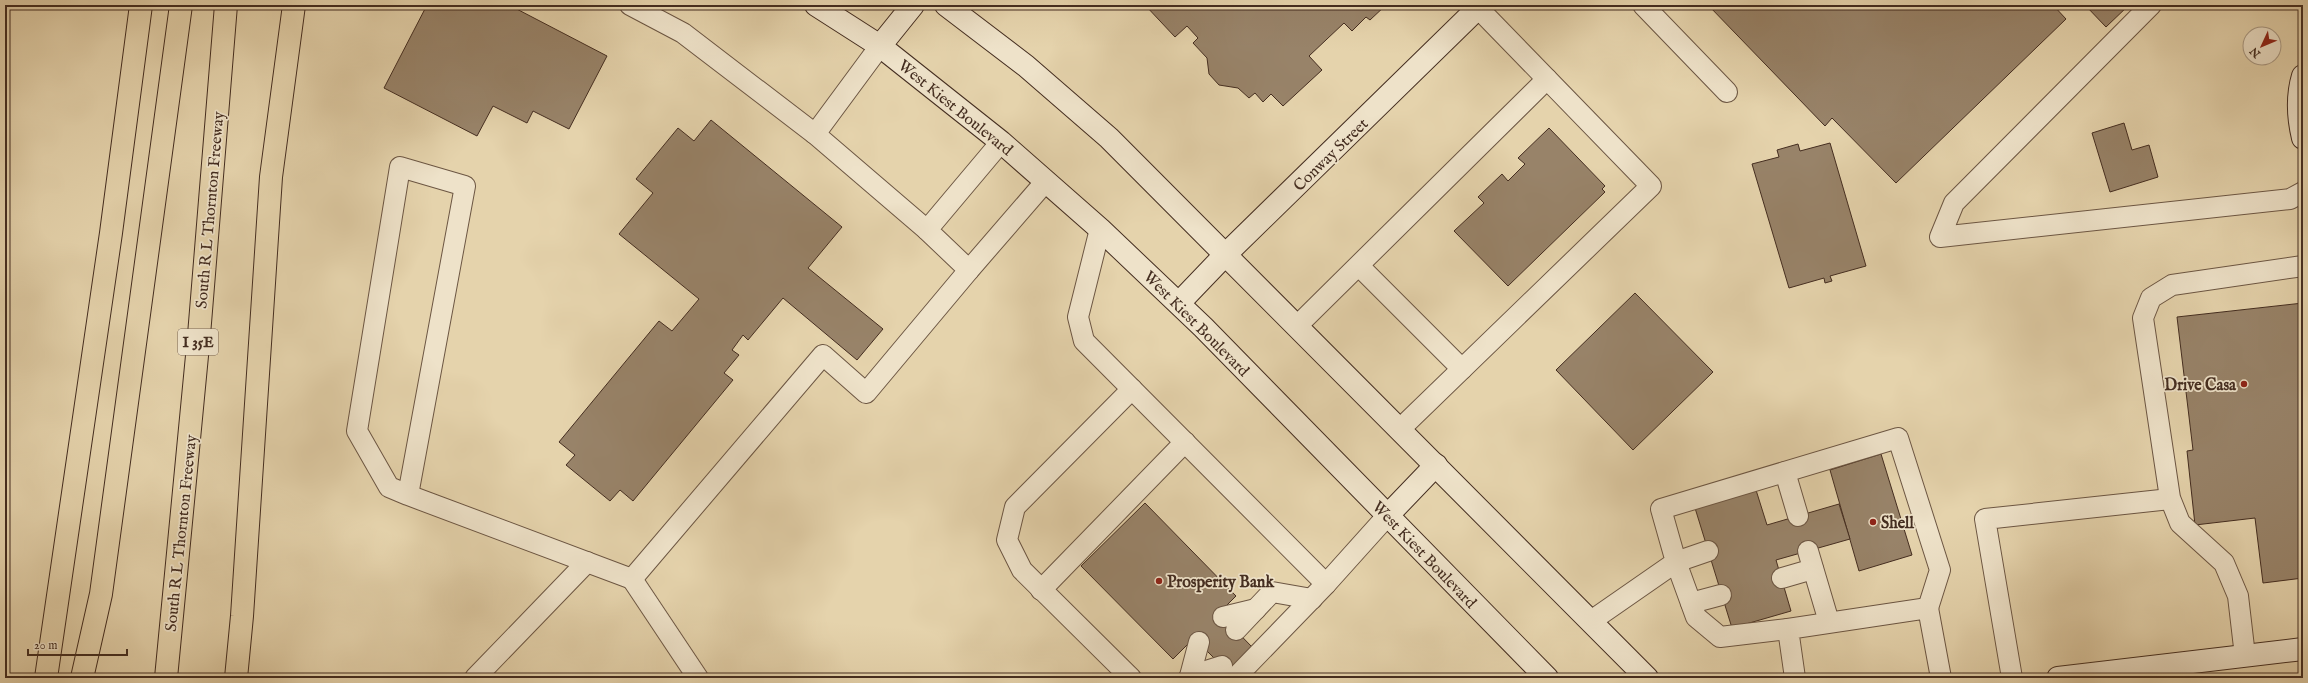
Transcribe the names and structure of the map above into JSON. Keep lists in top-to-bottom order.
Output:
{
  "streets": {
    "highway": ["South R L Thornton Freeway", "I 35E"],
    "main road": ["West Kiest Boulevard", "Conway Street"]
  },
  "crossings": [
    ["West Kiest Boulevard", "Conway Street"]
  ],
  "places": ["Drive Casa", "Shell", "Prosperity Bank"],
  "scale_bar": "20 m",
  "north": "bottom left"
}
